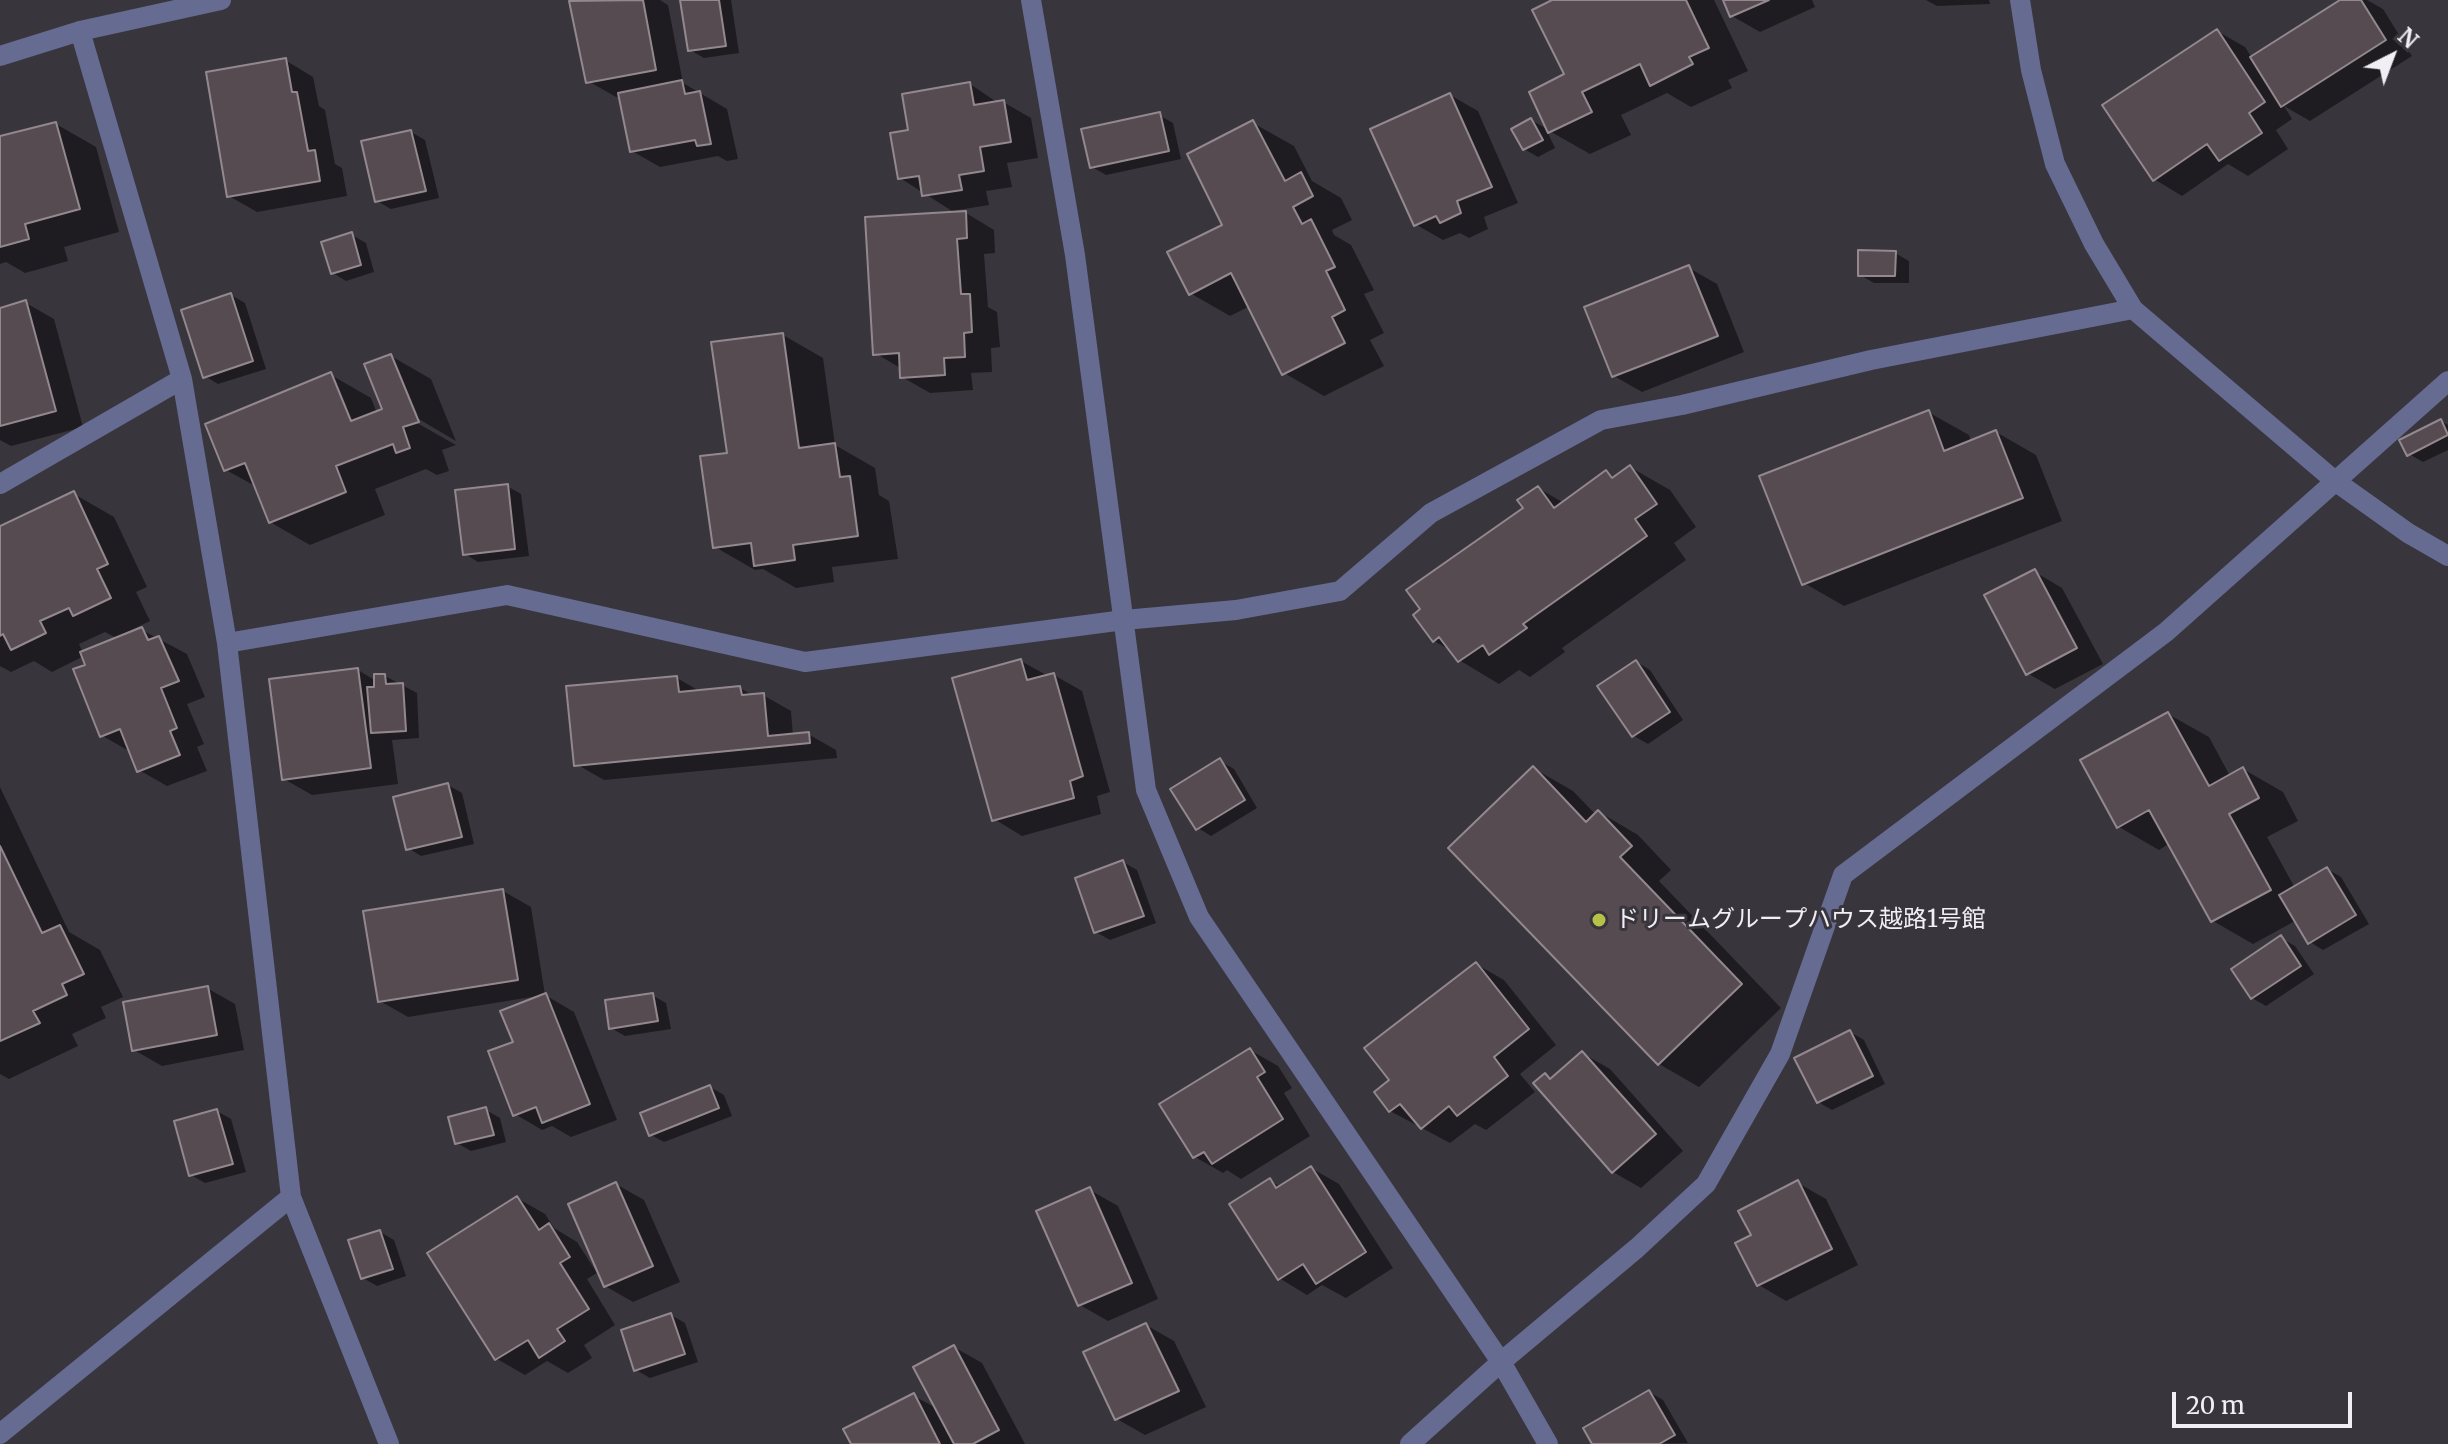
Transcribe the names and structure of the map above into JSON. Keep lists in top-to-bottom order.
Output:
{
  "places": ["ドリームグループハウス越路1号館"],
  "scale_bar": "20 m",
  "north": "top right"
}
